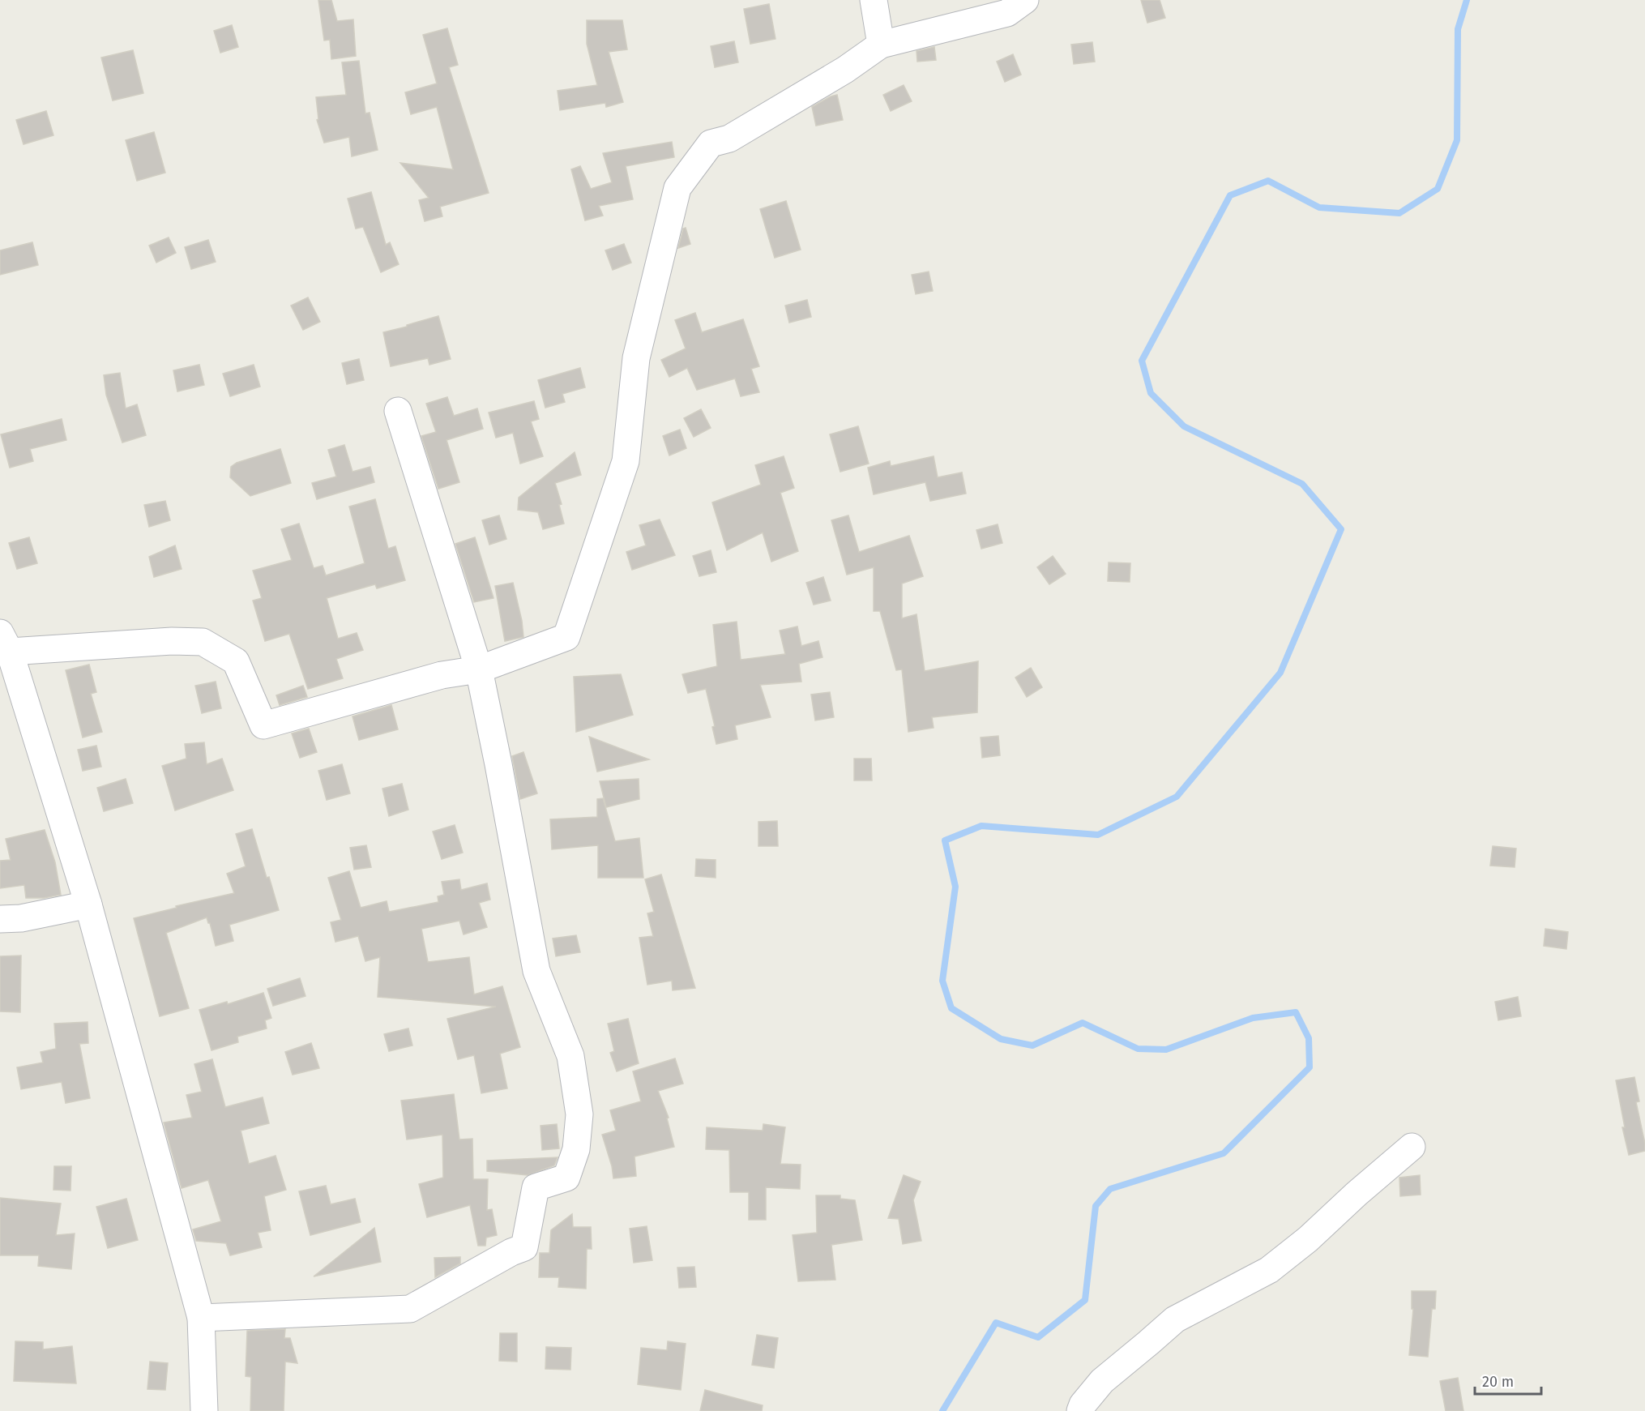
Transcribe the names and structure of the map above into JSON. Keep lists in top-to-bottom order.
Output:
{
  "scale_bar": "20 m"
}
